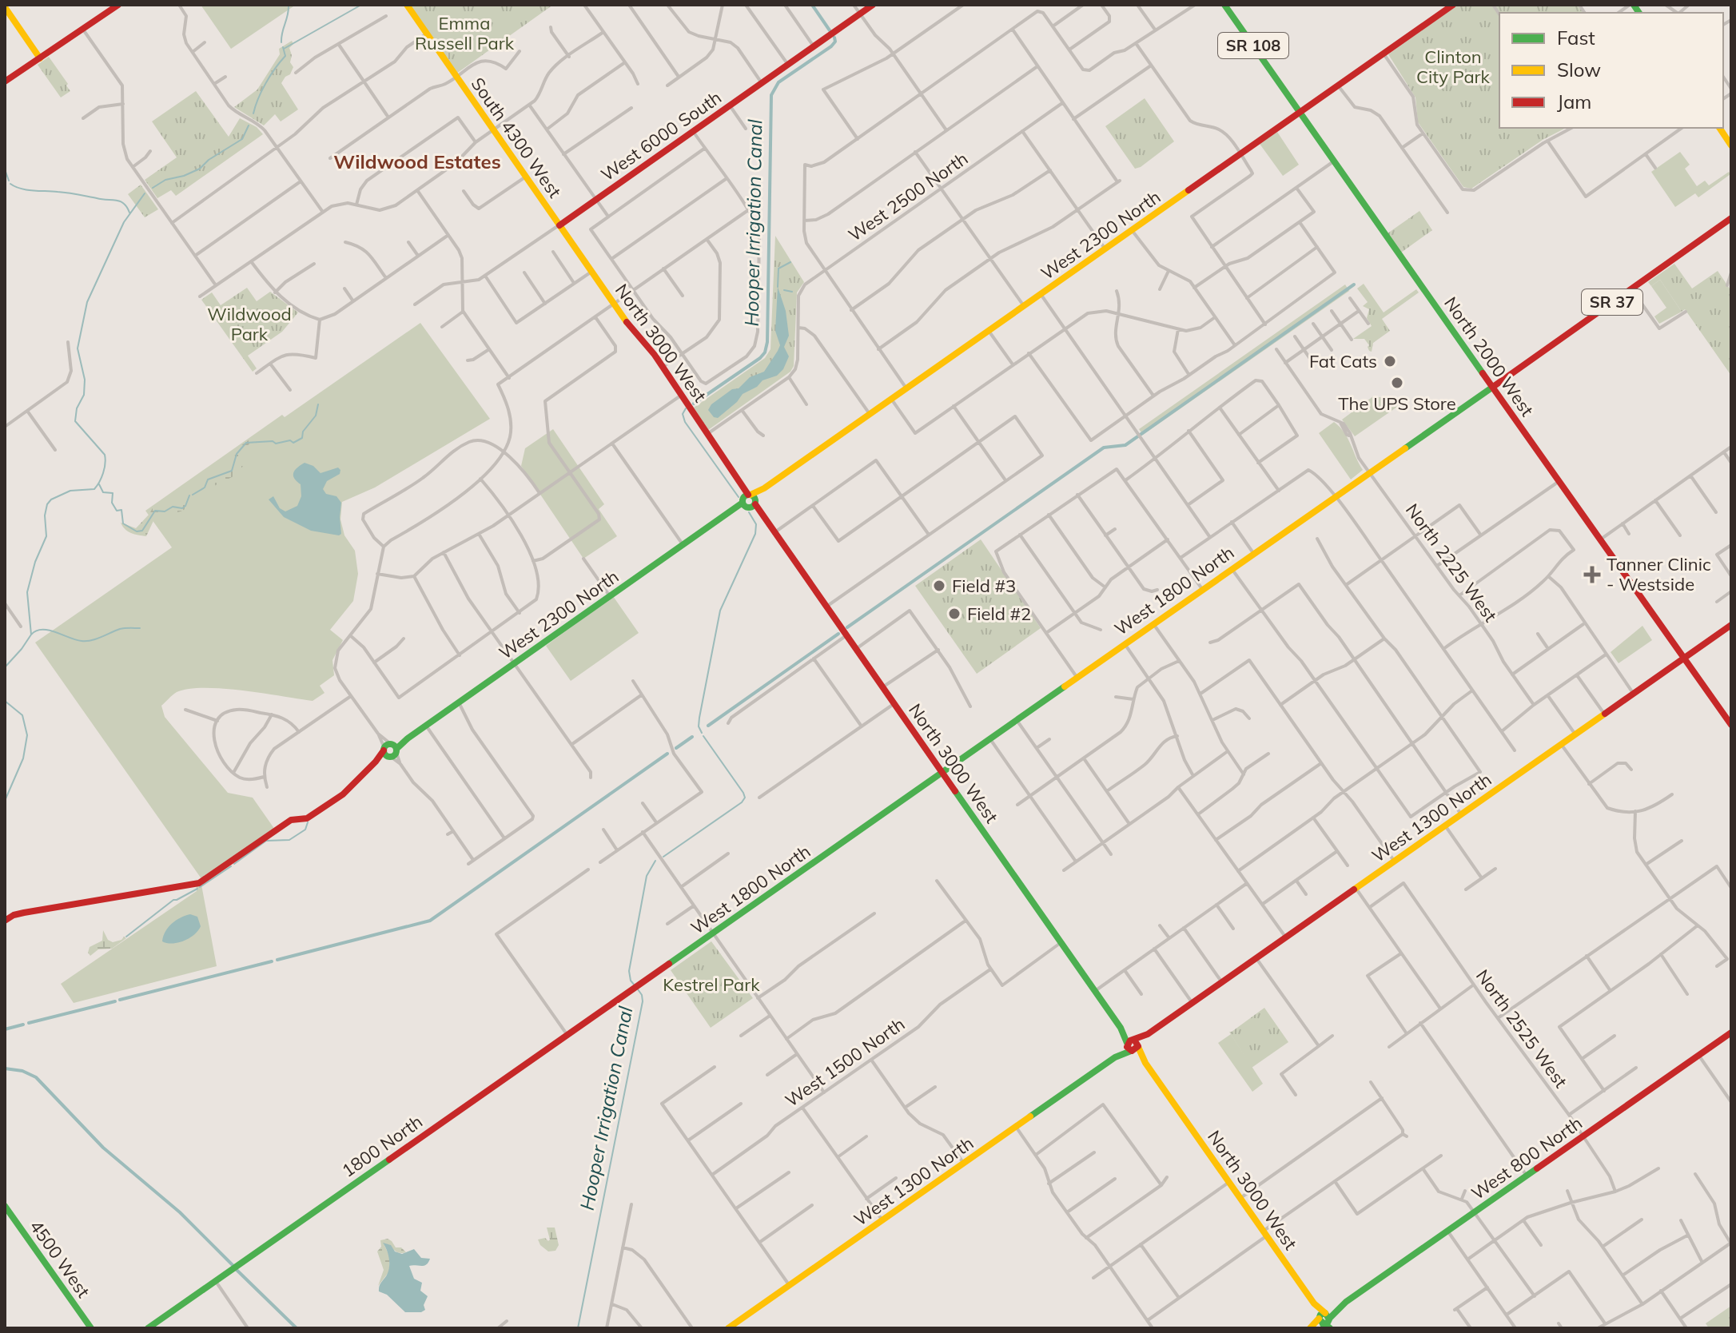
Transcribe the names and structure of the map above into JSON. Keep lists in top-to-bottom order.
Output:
{
  "streets": {
    "main road": [
      "SR 108",
      "West 6000 South",
      "South 4300 West",
      "West 2300 North",
      "SR 37",
      "North 3000 West",
      "North 2000 West",
      "West 1800 North",
      "West 1300 North",
      "1800 North",
      "West 800 North",
      "4500 West"
    ],
    "street": [
      "West 2500 North",
      "North 2225 West",
      "North 2525 West",
      "West 1500 North"
    ]
  },
  "crossings": [
    ["West 6000 South", "South 4300 West"],
    ["South 4300 West", "North 3000 West"],
    ["West 2300 North", "North 3000 West"],
    ["West 2300 North", "North 2000 West"],
    ["North 3000 West", "West 1800 North"],
    ["North 3000 West", "West 1300 North"],
    ["North 3000 West", "West 800 North"],
    ["North 2000 West", "West 1800 North"],
    ["North 2000 West", "West 1300 North"],
    ["North 2225 West", "West 1800 North"],
    ["West 1800 North", "1800 North"],
    ["North 2525 West", "West 800 North"]
  ],
  "districts": ["Wildwood Estates"],
  "water": ["Hooper Irrigation Canal"],
  "parks": [
    "Emma Russell Park",
    "Clinton City Park",
    "Wildwood Park",
    "Kestrel Park"
  ],
  "places": {
    "other": [
      "Fat Cats",
      "The UPS Store",
      "Field #3",
      "Field #2"
    ],
    "health": ["Tanner Clinic - Westside"]
  },
  "legend": ["Fast", "Slow", "Jam"]
}
